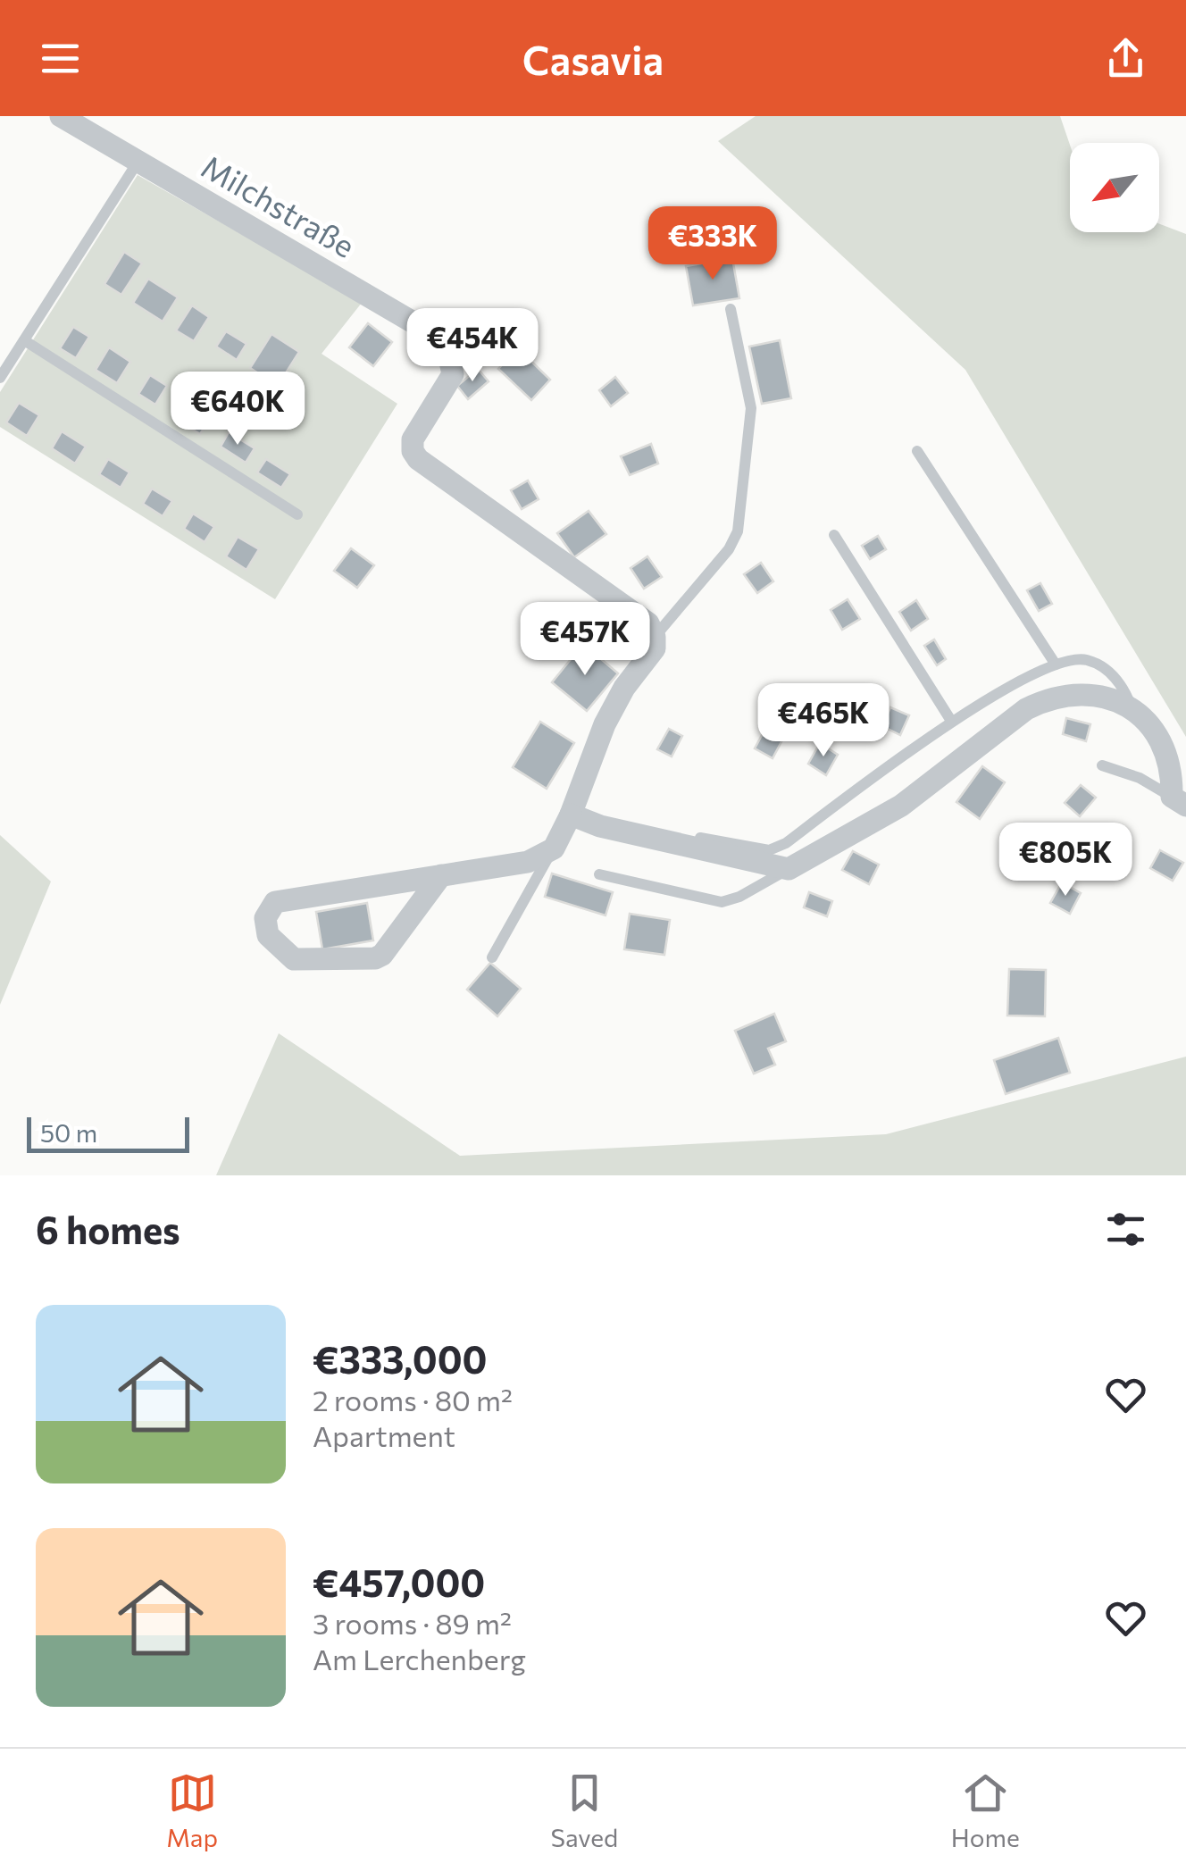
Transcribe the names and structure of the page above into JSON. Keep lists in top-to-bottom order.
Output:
{
  "streets": {
    "street": ["Milchstraße"]
  },
  "scale_bar": "50 m",
  "north": "bottom left",
  "page": {
    "header": "Casavia",
    "price": [
      "€333K",
      "€454K",
      "€640K",
      "€457K",
      "€465K",
      "€805K"
    ],
    "scale": "50 m",
    "heading": "6 homes",
    "list": [
      {
        "name": "€333,000",
        "note": "2 rooms · 80 m² · Apartment"
      },
      {
        "name": "€457,000",
        "note": "3 rooms · 89 m² · Am Lerchenberg"
      }
    ],
    "tabs": ["Map", "Saved", "Home"]
  }
}
